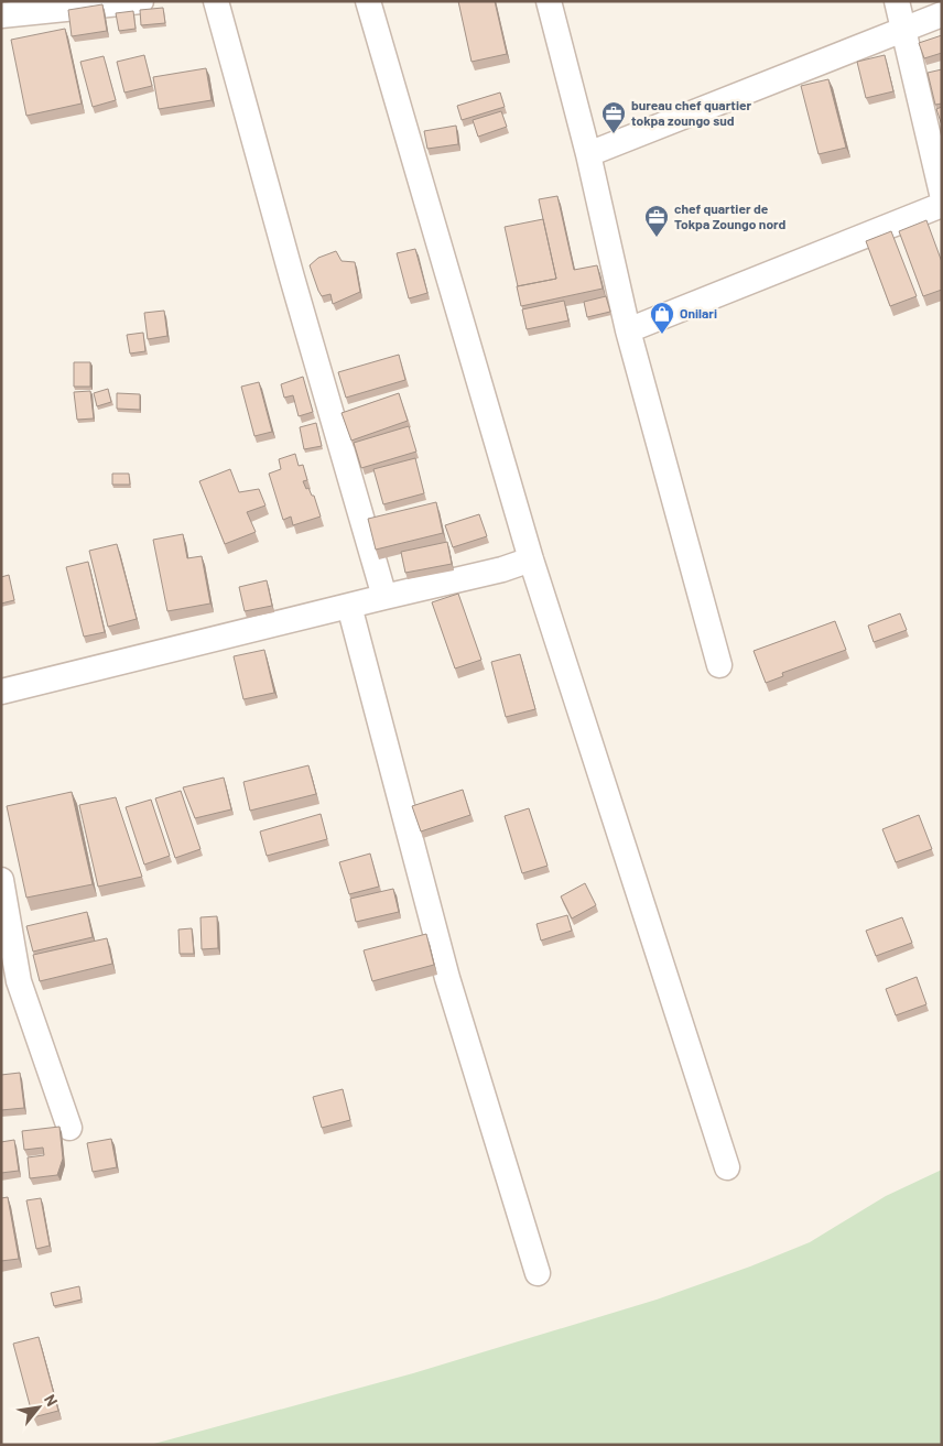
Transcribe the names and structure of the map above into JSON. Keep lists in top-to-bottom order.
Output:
{
  "places": {
    "office": ["bureau chef quartier tokpa zoungo sud", "chef quartier de Tokpa Zoungo nord"],
    "shop": ["Onilari"]
  },
  "north": "top right"
}
